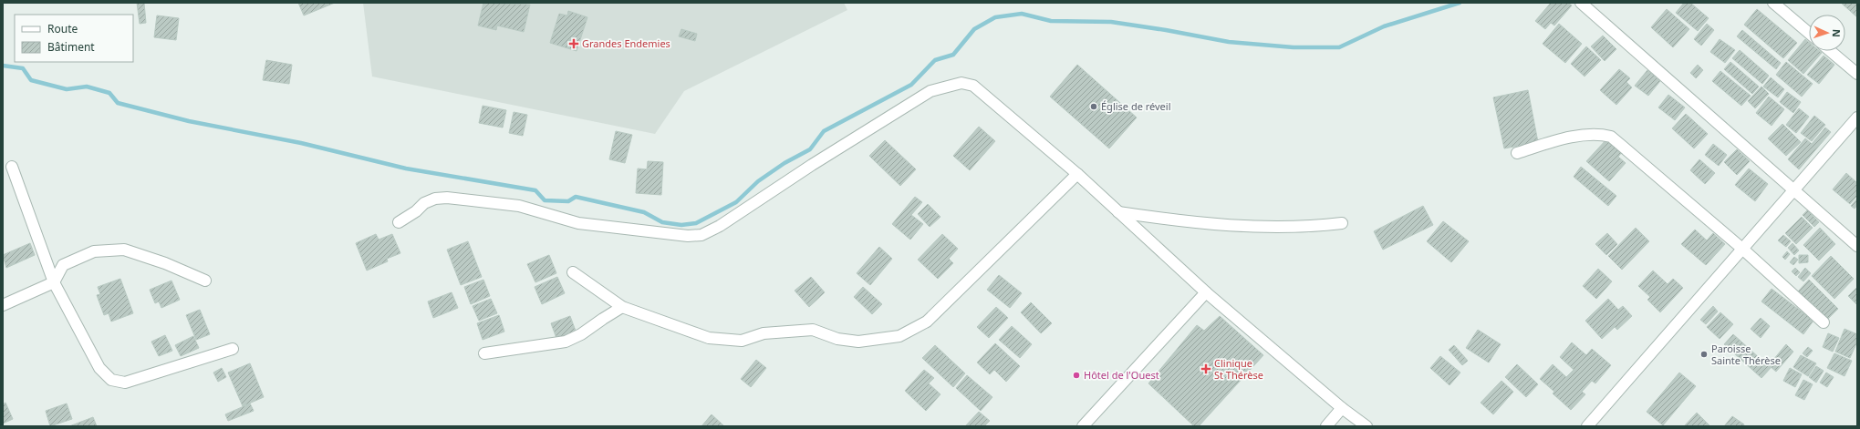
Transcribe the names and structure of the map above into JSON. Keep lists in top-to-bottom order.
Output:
{
  "places": {
    "health": ["Grandes Endemies", "Clinique St Thérèse"],
    "other": ["Église de réveil", "Paroisse Sainte Thérèse", "Hôtel de l'Ouest"]
  },
  "legend": ["Route", "Bâtiment"],
  "north": "right"
}
